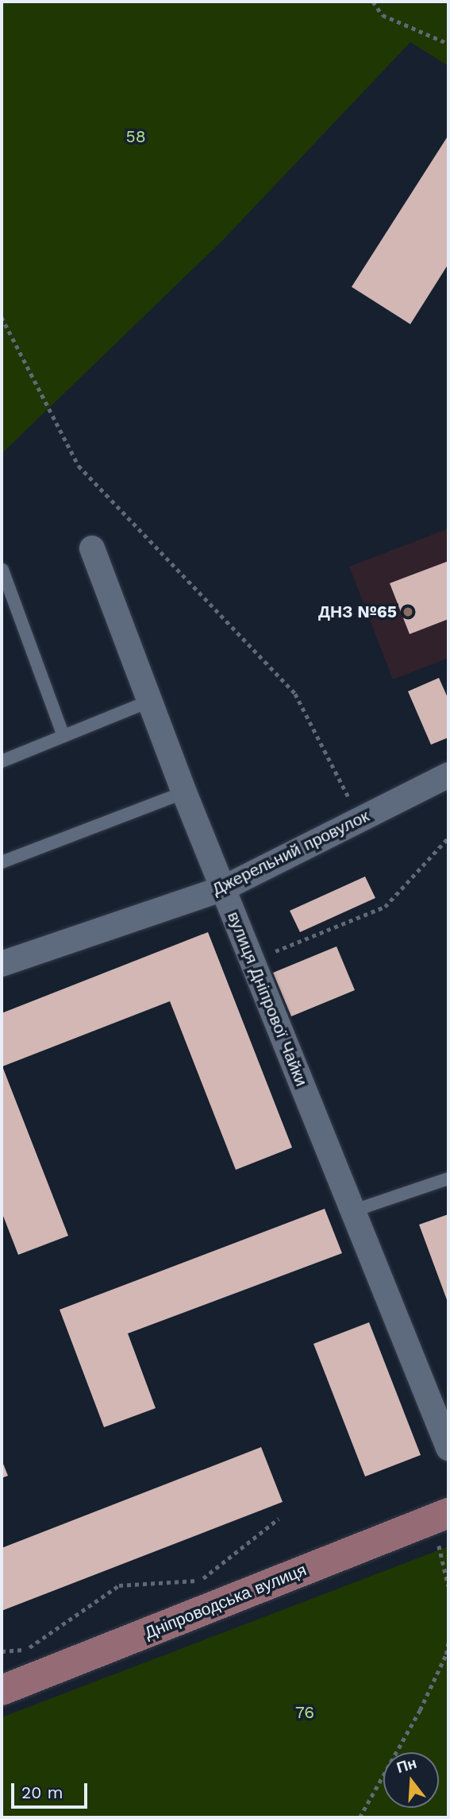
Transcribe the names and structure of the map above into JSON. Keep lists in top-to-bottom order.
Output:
{
  "streets": {
    "main road": ["Дніпроводська вулиця"],
    "street": ["Джерельний провулок", "вулиця Дніпрової Чайки"]
  },
  "crossings": [
    ["Джерельний провулок", "вулиця Дніпрової Чайки"]
  ],
  "parks": ["58", "76"],
  "places": ["ДНЗ №65"],
  "scale_bar": "20 m",
  "north": "top"
}
